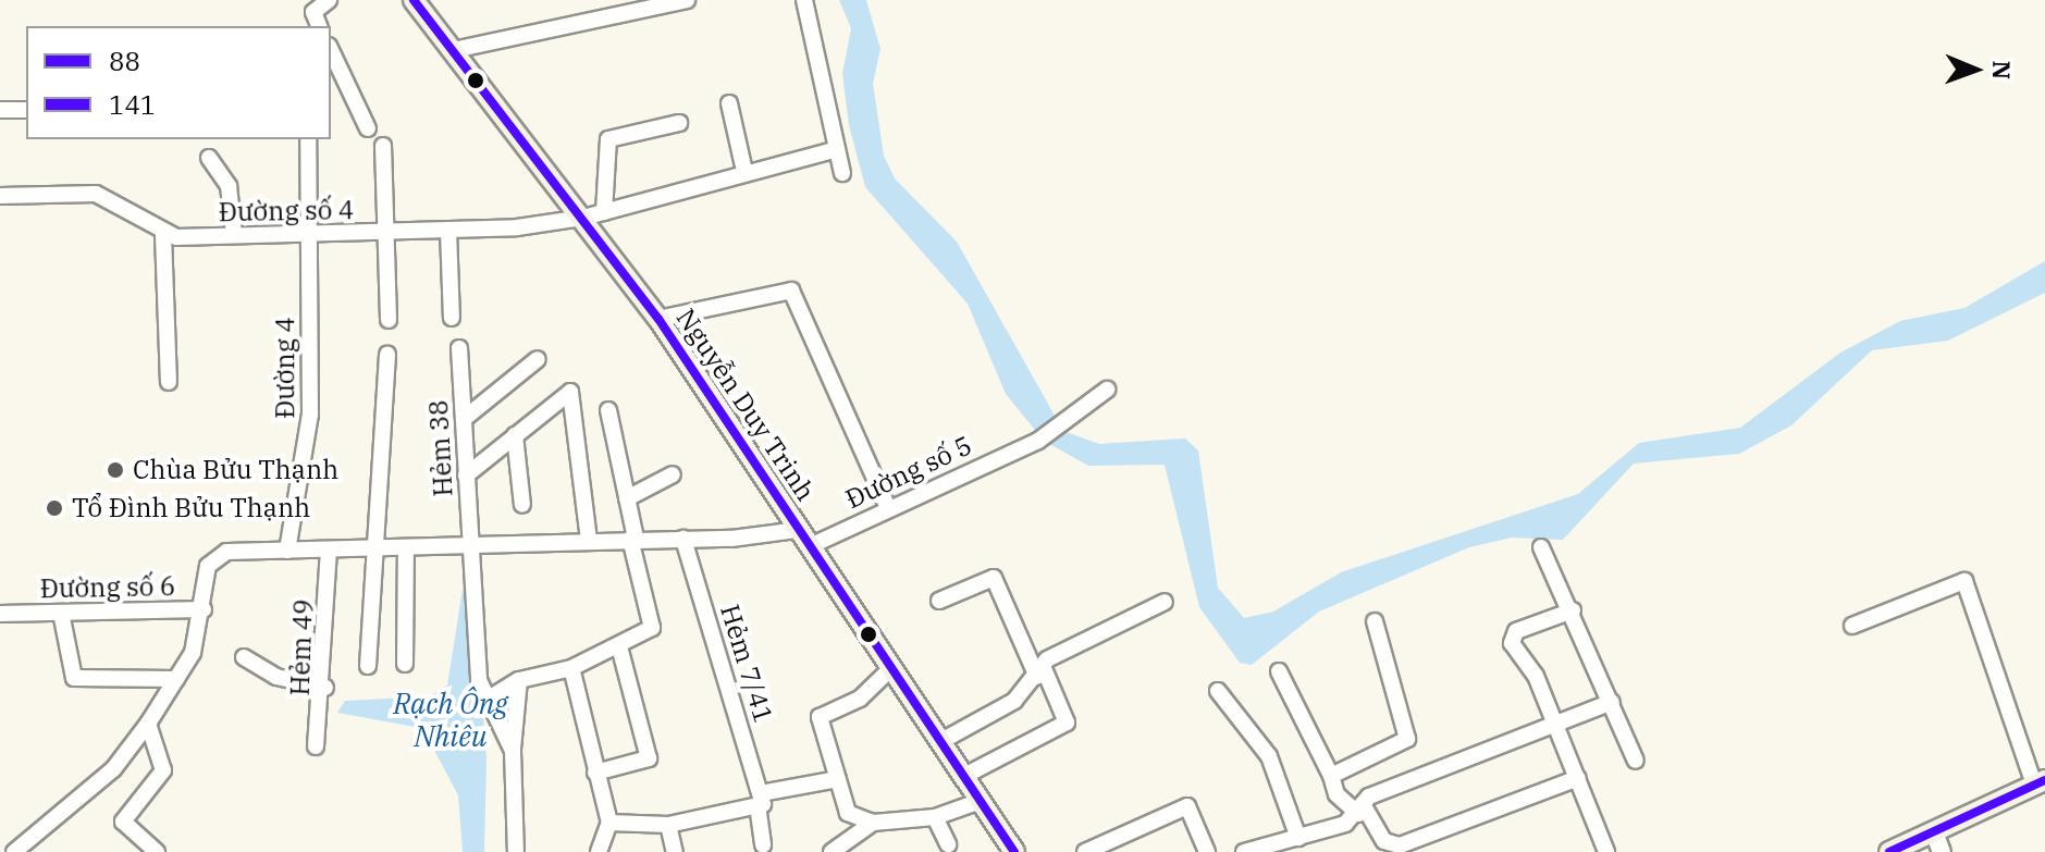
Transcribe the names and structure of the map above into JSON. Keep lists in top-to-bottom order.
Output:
{
  "streets": {
    "main road": ["Nguyễn Duy Trinh"],
    "street": [
      "Đường số 4",
      "Đường 4",
      "Hẻm 38",
      "Đường số 5",
      "Đường số 6",
      "Hẻm 49",
      "Hẻm 7/41"
    ]
  },
  "crossings": [
    ["Đường số 4", "Đường 4"],
    ["Đường số 4", "Nguyễn Duy Trinh"],
    ["Đường 4", "Đường số 6"],
    ["Nguyễn Duy Trinh", "Đường số 5"],
    ["Nguyễn Duy Trinh", "Đường số 6"],
    ["Hẻm 38", "Đường số 6"],
    ["Đường số 6", "Hẻm 49"],
    ["Đường số 6", "Hẻm 7/41"]
  ],
  "water": ["Rạch Ông Nhiêu"],
  "places": ["Chùa Bửu Thạnh", "Tổ Đình Bửu Thạnh"],
  "lines": ["transit line 88", "transit line 141"],
  "legend": ["88", "141"],
  "north": "right"
}
